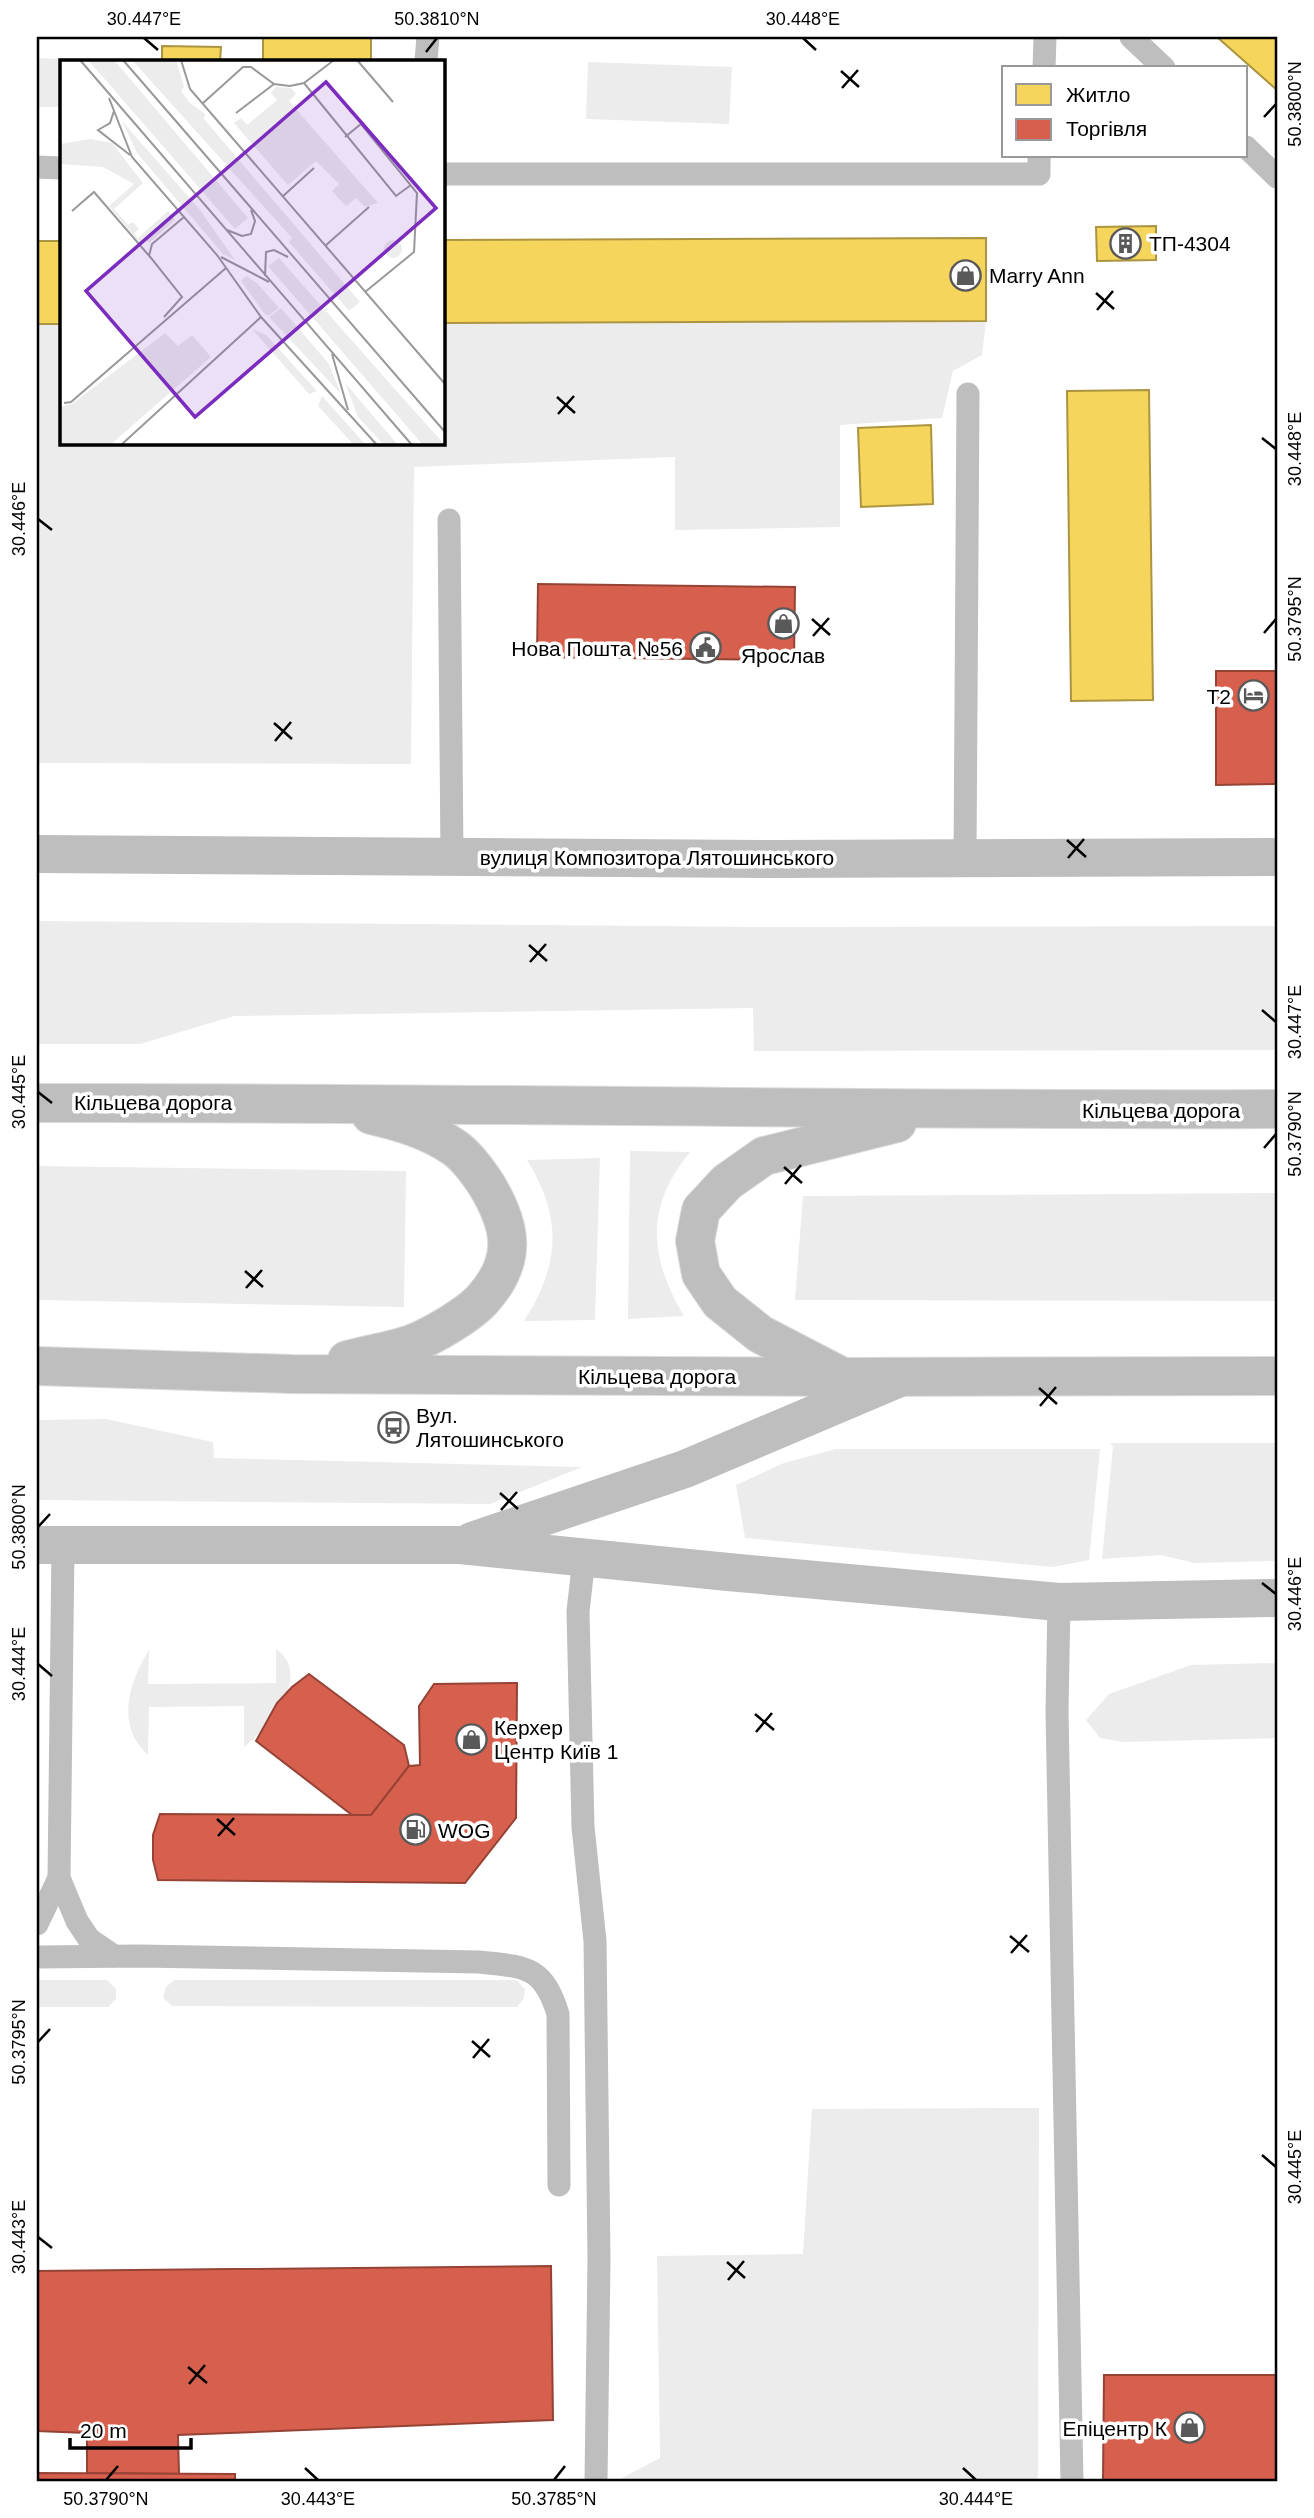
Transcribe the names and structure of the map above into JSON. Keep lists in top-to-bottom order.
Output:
{
  "streets": {
    "main road": ["вулиця Композитора Лятошинського", "Кільцева дорога"]
  },
  "places": {
    "building": ["ТП-4304"],
    "shop": [
      "Marry Ann",
      "Ярослав",
      "Керхер Центр Київ 1",
      "Епіцентр К"
    ],
    "public building": ["Нова Пошта №56"],
    "hotel": ["T2"],
    "bus stop": ["Вул. Лятошинського"],
    "fuel station": ["WOG"]
  },
  "legend": ["Житло", "Торгівля"],
  "scale_bar": "20 m",
  "coordinates": [
    "30.447°E",
    "50.3810°N",
    "30.448°E",
    "50.3800°N",
    "30.446°E",
    "50.3795°N",
    "30.445°E",
    "50.3790°N",
    "30.444°E",
    "30.443°E",
    "50.3785°N"
  ]
}
